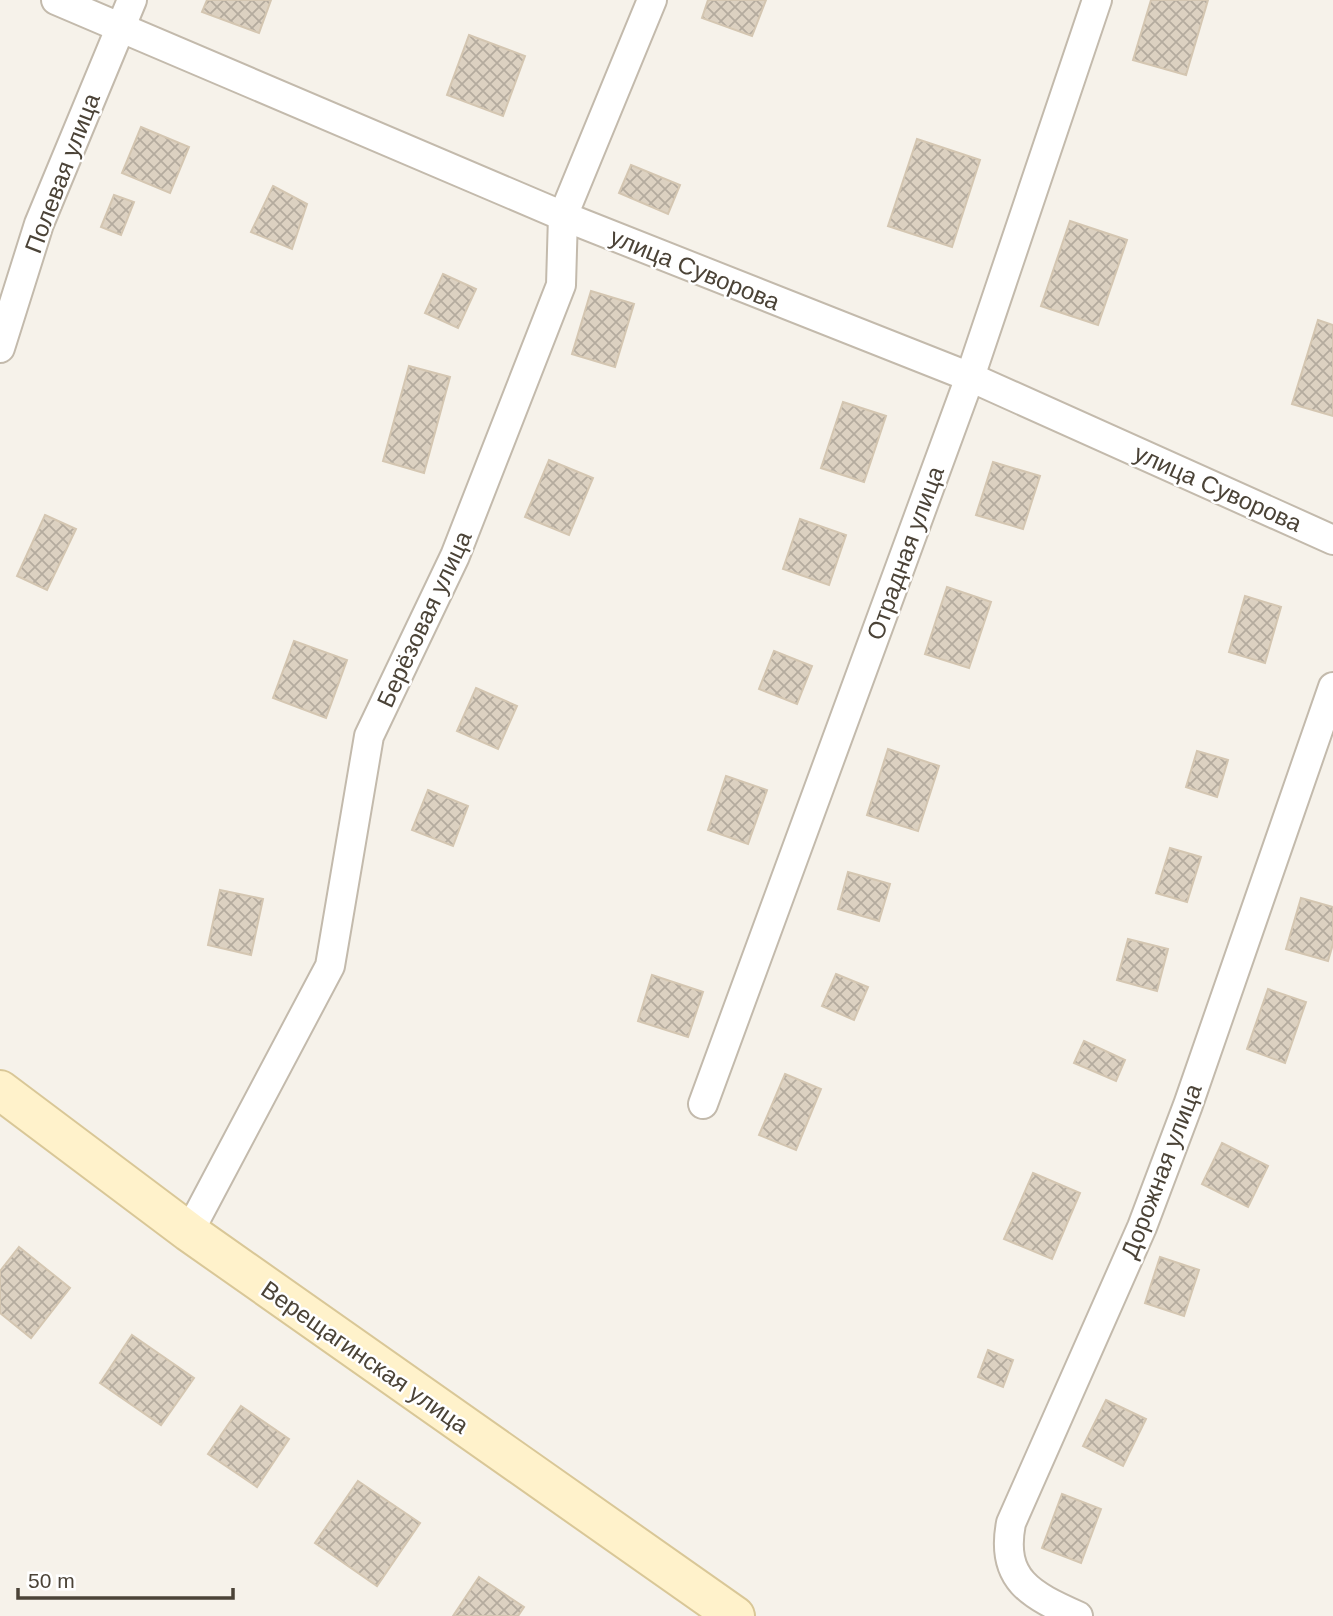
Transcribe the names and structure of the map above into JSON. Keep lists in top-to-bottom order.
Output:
{
  "streets": {
    "main road": ["Верещагинская улица"],
    "street": [
      "Полевая улица",
      "улица Суворова",
      "Отрадная улица",
      "Берёзовая улица",
      "Дорожная улица"
    ]
  },
  "crossings": [
    ["Полевая улица", "улица Суворова"],
    ["улица Суворова", "Отрадная улица"],
    ["улица Суворова", "Берёзовая улица"],
    ["Берёзовая улица", "Верещагинская улица"]
  ],
  "scale_bar": "50 m"
}
